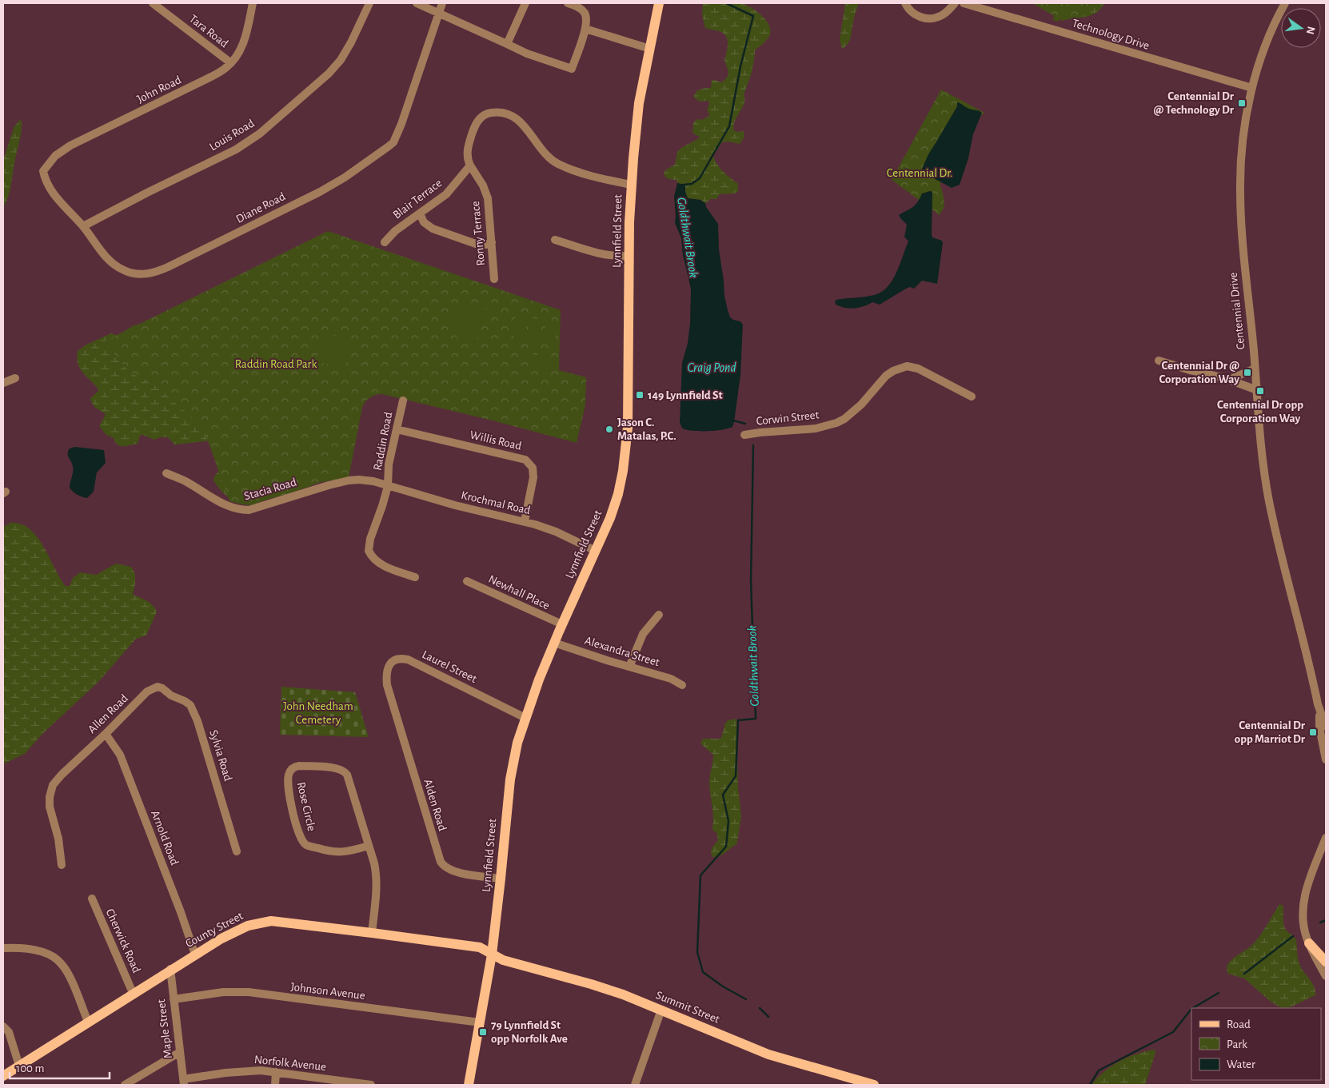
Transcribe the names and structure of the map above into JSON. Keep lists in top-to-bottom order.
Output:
{
  "streets": {
    "main road": ["Lynnfield Street", "County Street", "Summit Street"],
    "street": [
      "Tara Road",
      "Technology Drive",
      "John Road",
      "Louis Road",
      "Blair Terrace",
      "Diane Road",
      "Ronny Terrace",
      "Centennial Drive",
      "Corwin Street",
      "Willis Road",
      "Raddin Road",
      "Stacia Road",
      "Krochmal Road",
      "Newhall Place",
      "Alexandra Street",
      "Laurel Street",
      "Allen Road",
      "Sylvia Road",
      "Alden Road",
      "Rose Circle",
      "Arnold Road",
      "Cherwick Road",
      "Johnson Avenue",
      "Maple Street",
      "Norfolk Avenue"
    ]
  },
  "crossings": [
    ["Tara Road", "John Road"],
    ["Technology Drive", "Centennial Drive"],
    ["John Road", "Diane Road"],
    ["Louis Road", "Diane Road"],
    ["Blair Terrace", "Ronny Terrace"],
    ["Lynnfield Street", "Krochmal Road"],
    ["Lynnfield Street", "Newhall Place"],
    ["Lynnfield Street", "Alexandra Street"],
    ["Lynnfield Street", "Laurel Street"],
    ["Lynnfield Street", "Alden Road"],
    ["Lynnfield Street", "County Street"],
    ["Lynnfield Street", "Johnson Avenue"],
    ["Lynnfield Street", "Summit Street"],
    ["Willis Road", "Raddin Road"],
    ["Willis Road", "Krochmal Road"],
    ["Raddin Road", "Stacia Road"],
    ["Raddin Road", "Krochmal Road"],
    ["Stacia Road", "Krochmal Road"],
    ["Laurel Street", "Alden Road"],
    ["Allen Road", "Sylvia Road"],
    ["Allen Road", "Arnold Road"],
    ["Rose Circle", "County Street"],
    ["Arnold Road", "County Street"],
    ["County Street", "Cherwick Road"],
    ["County Street", "Summit Street"],
    ["County Street", "Maple Street"],
    ["Johnson Avenue", "Maple Street"],
    ["Maple Street", "Norfolk Avenue"]
  ],
  "water": ["Goldthwait Brook", "Craig Pond"],
  "parks": ["Centennial Dr.", "Raddin Road Park", "John Needham Cemetery"],
  "places": {
    "transit": [
      "Centennial Dr @ Technology Dr",
      "Centennial Dr @ Corporation Way",
      "Centennial Dr opp Corporation Way",
      "149 Lynnfield St",
      "Centennial Dr opp Marriot Dr",
      "79 Lynnfield St opp Norfolk Ave"
    ],
    "other": ["Jason C. Matalas, P.C."]
  },
  "legend": ["Road", "Park", "Water"],
  "scale_bar": "100 m",
  "north": "right"
}
